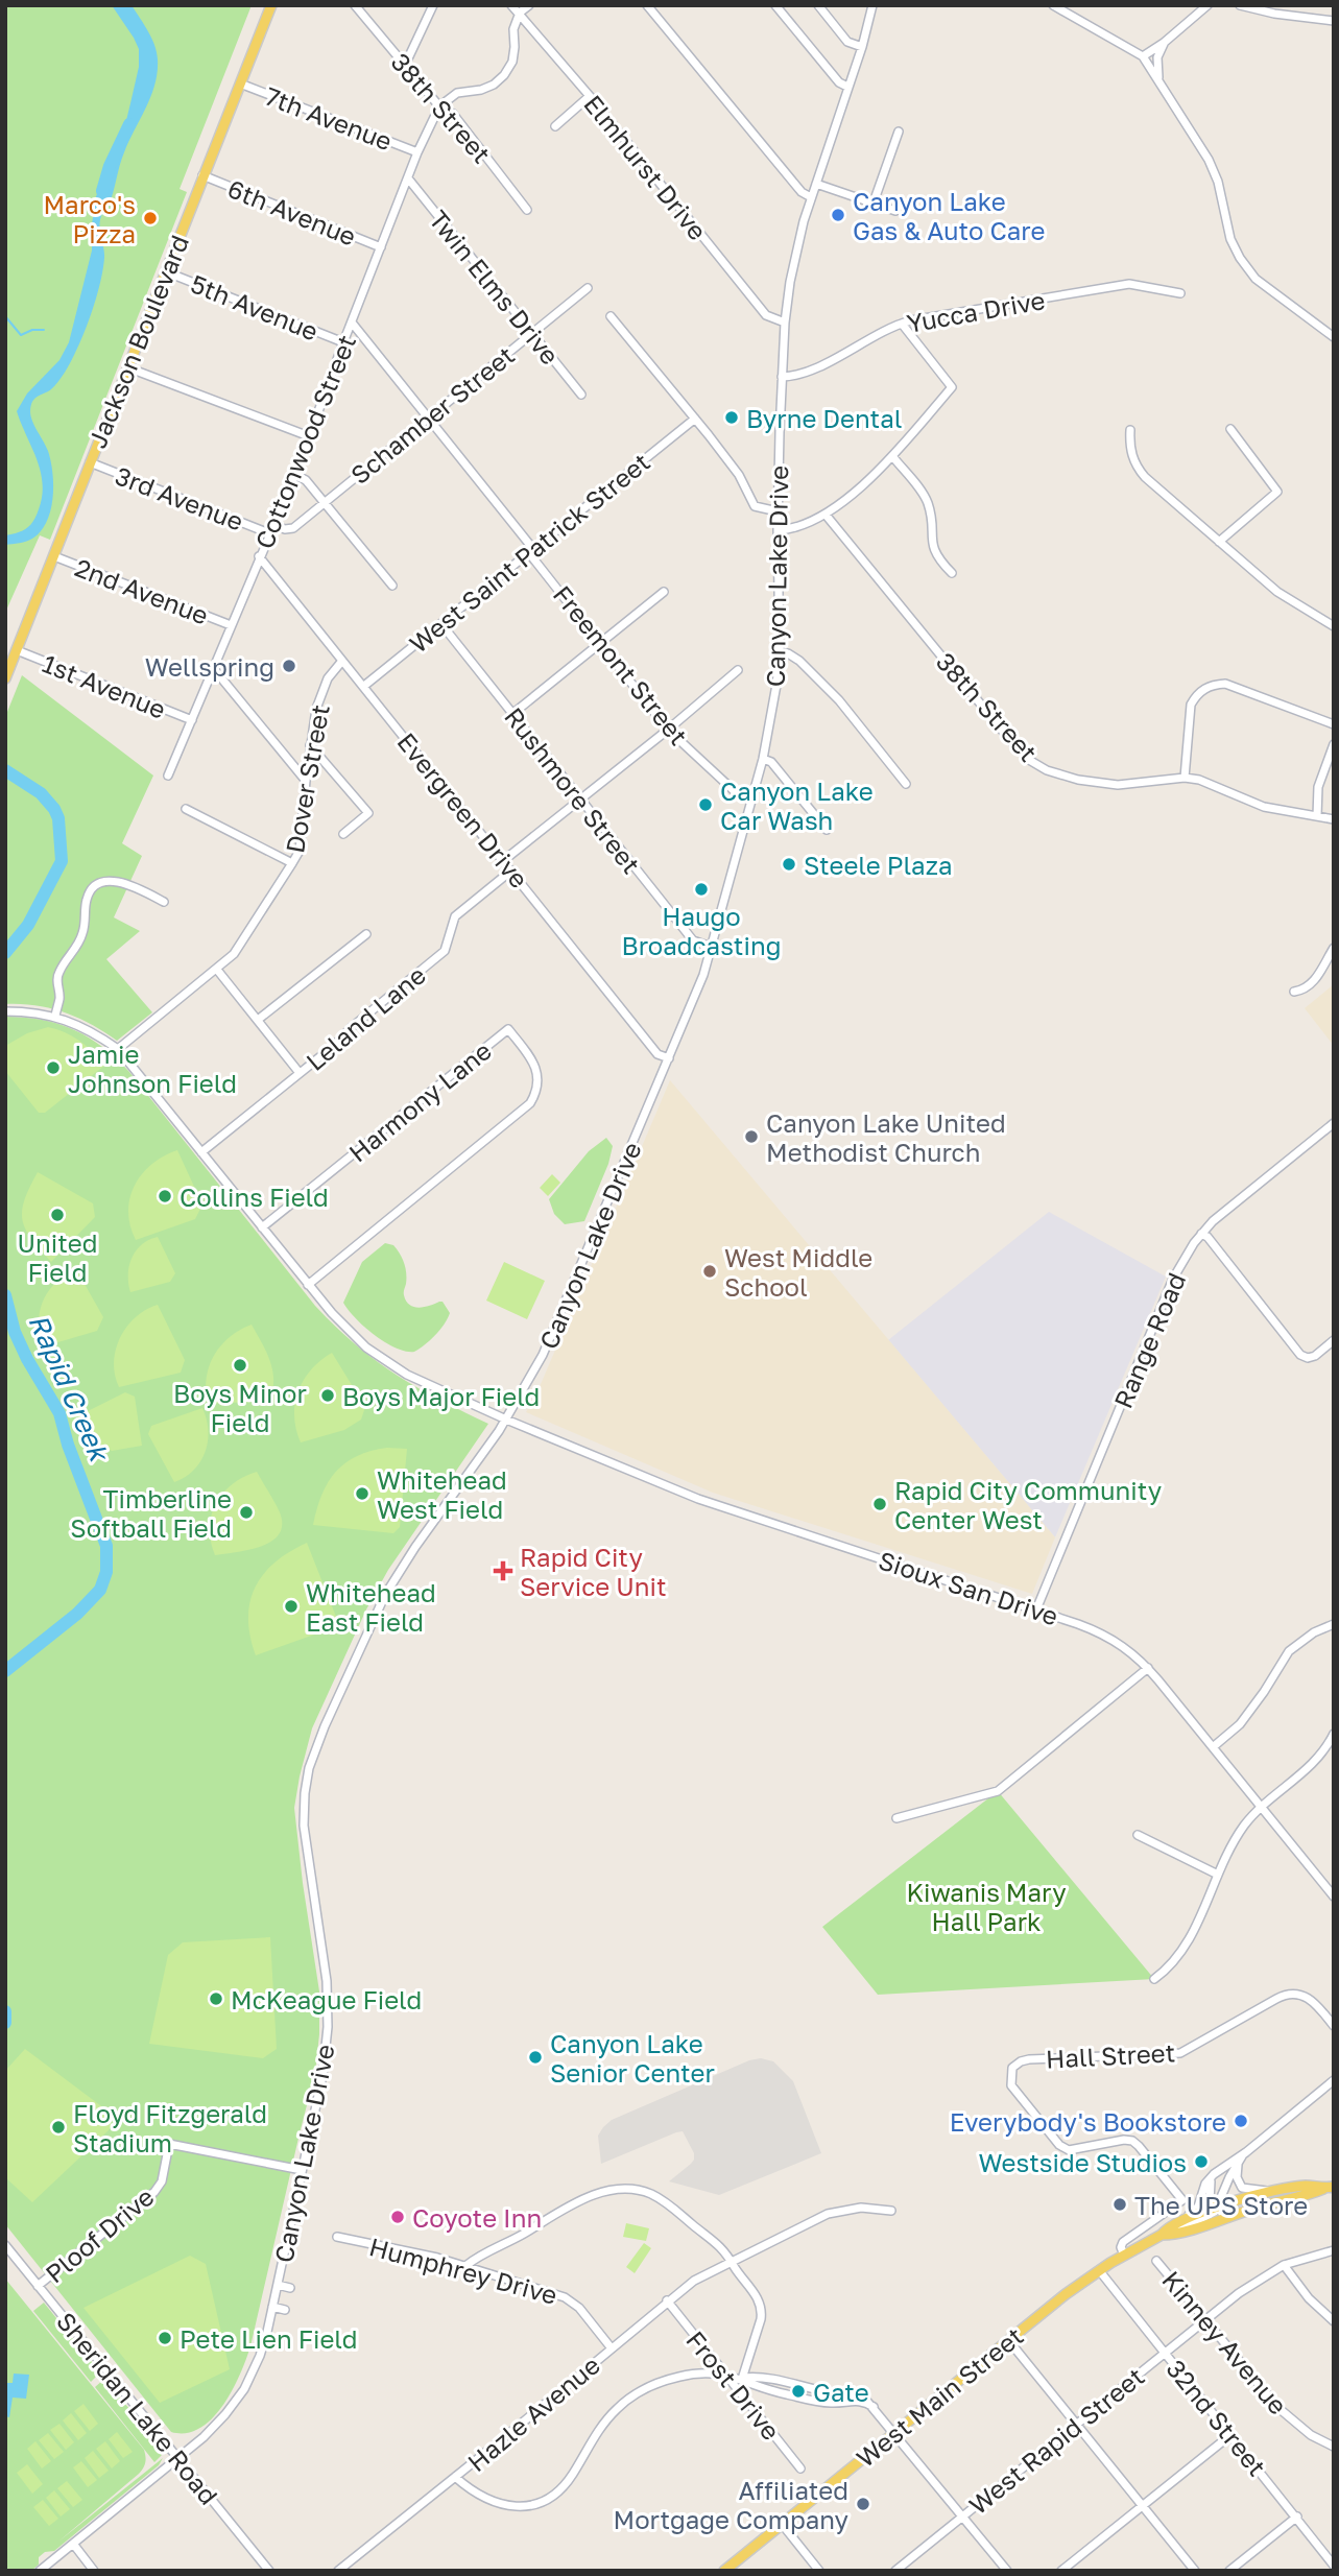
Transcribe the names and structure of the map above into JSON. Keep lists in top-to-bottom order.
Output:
{
  "streets": {
    "main road": ["Jackson Boulevard", "West Main Street"],
    "street": [
      "38th Street",
      "7th Avenue",
      "Elmhurst Drive",
      "6th Avenue",
      "Twin Elms Drive",
      "5th Avenue",
      "Yucca Drive",
      "Schamber Street",
      "Cottonwood Street",
      "3rd Avenue",
      "West Saint Patrick Street",
      "Canyon Lake Drive",
      "2nd Avenue",
      "Freemont Street",
      "1st Avenue",
      "Dover Street",
      "Rushmore Street",
      "Evergreen Drive",
      "Leland Lane",
      "Harmony Lane",
      "Range Road",
      "Sioux San Drive",
      "Hall Street",
      "Ploof Drive",
      "Humphrey Drive",
      "Kinney Avenue",
      "Frost Drive",
      "Sheridan Lake Road",
      "Hazle Avenue",
      "32nd Street",
      "West Rapid Street"
    ]
  },
  "crossings": [
    ["38th Street", "Cottonwood Street"],
    ["7th Avenue", "Jackson Boulevard"],
    ["7th Avenue", "Cottonwood Street"],
    ["Elmhurst Drive", "Canyon Lake Drive"],
    ["6th Avenue", "Jackson Boulevard"],
    ["6th Avenue", "Cottonwood Street"],
    ["Twin Elms Drive", "Schamber Street"],
    ["Twin Elms Drive", "Cottonwood Street"],
    ["5th Avenue", "Jackson Boulevard"],
    ["5th Avenue", "Cottonwood Street"],
    ["Yucca Drive", "Canyon Lake Drive"],
    ["Jackson Boulevard", "3rd Avenue"],
    ["Jackson Boulevard", "2nd Avenue"],
    ["Jackson Boulevard", "1st Avenue"],
    ["Schamber Street", "Cottonwood Street"],
    ["Schamber Street", "3rd Avenue"],
    ["Schamber Street", "Freemont Street"],
    ["Cottonwood Street", "3rd Avenue"],
    ["Cottonwood Street", "2nd Avenue"],
    ["Cottonwood Street", "Freemont Street"],
    ["Cottonwood Street", "1st Avenue"],
    ["Cottonwood Street", "Evergreen Drive"],
    ["West Saint Patrick Street", "Freemont Street"],
    ["West Saint Patrick Street", "Rushmore Street"],
    ["West Saint Patrick Street", "Evergreen Drive"],
    ["Canyon Lake Drive", "Freemont Street"],
    ["Canyon Lake Drive", "Rushmore Street"],
    ["Canyon Lake Drive", "Evergreen Drive"],
    ["Canyon Lake Drive", "Sioux San Drive"],
    ["Canyon Lake Drive", "Ploof Drive"],
    ["Canyon Lake Drive", "Sheridan Lake Road"],
    ["Dover Street", "Evergreen Drive"],
    ["Evergreen Drive", "Leland Lane"],
    ["Range Road", "Sioux San Drive"],
    ["Hall Street", "West Main Street"],
    ["Ploof Drive", "Sheridan Lake Road"],
    ["Humphrey Drive", "Hazle Avenue"],
    ["Kinney Avenue", "West Rapid Street"],
    ["Frost Drive", "Hazle Avenue"],
    ["West Main Street", "32nd Street"],
    ["32nd Street", "West Rapid Street"]
  ],
  "water": ["Rapid Creek"],
  "parks": ["Kiwanis Mary Hall Park"],
  "places": {
    "other": [
      "Canyon Lake Gas & Auto Care",
      "Marco's Pizza",
      "Byrne Dental",
      "Wellspring",
      "Canyon Lake Car Wash",
      "Steele Plaza",
      "Haugo Broadcasting",
      "Jamie Johnson Field",
      "Canyon Lake United Methodist Church",
      "Collins Field",
      "United Field",
      "West Middle School",
      "Boys Minor Field",
      "Boys Major Field",
      "Whitehead West Field",
      "Rapid City Community Center West",
      "Timberline Softball Field",
      "Whitehead East Field",
      "McKeague Field",
      "Canyon Lake Senior Center",
      "Everybody's Bookstore",
      "Floyd Fitzgerald Stadium",
      "Westside Studios",
      "The UPS Store",
      "Coyote Inn",
      "Pete Lien Field",
      "Gate",
      "Affiliated Mortgage Company"
    ],
    "health": ["Rapid City Service Unit"]
  }
}
